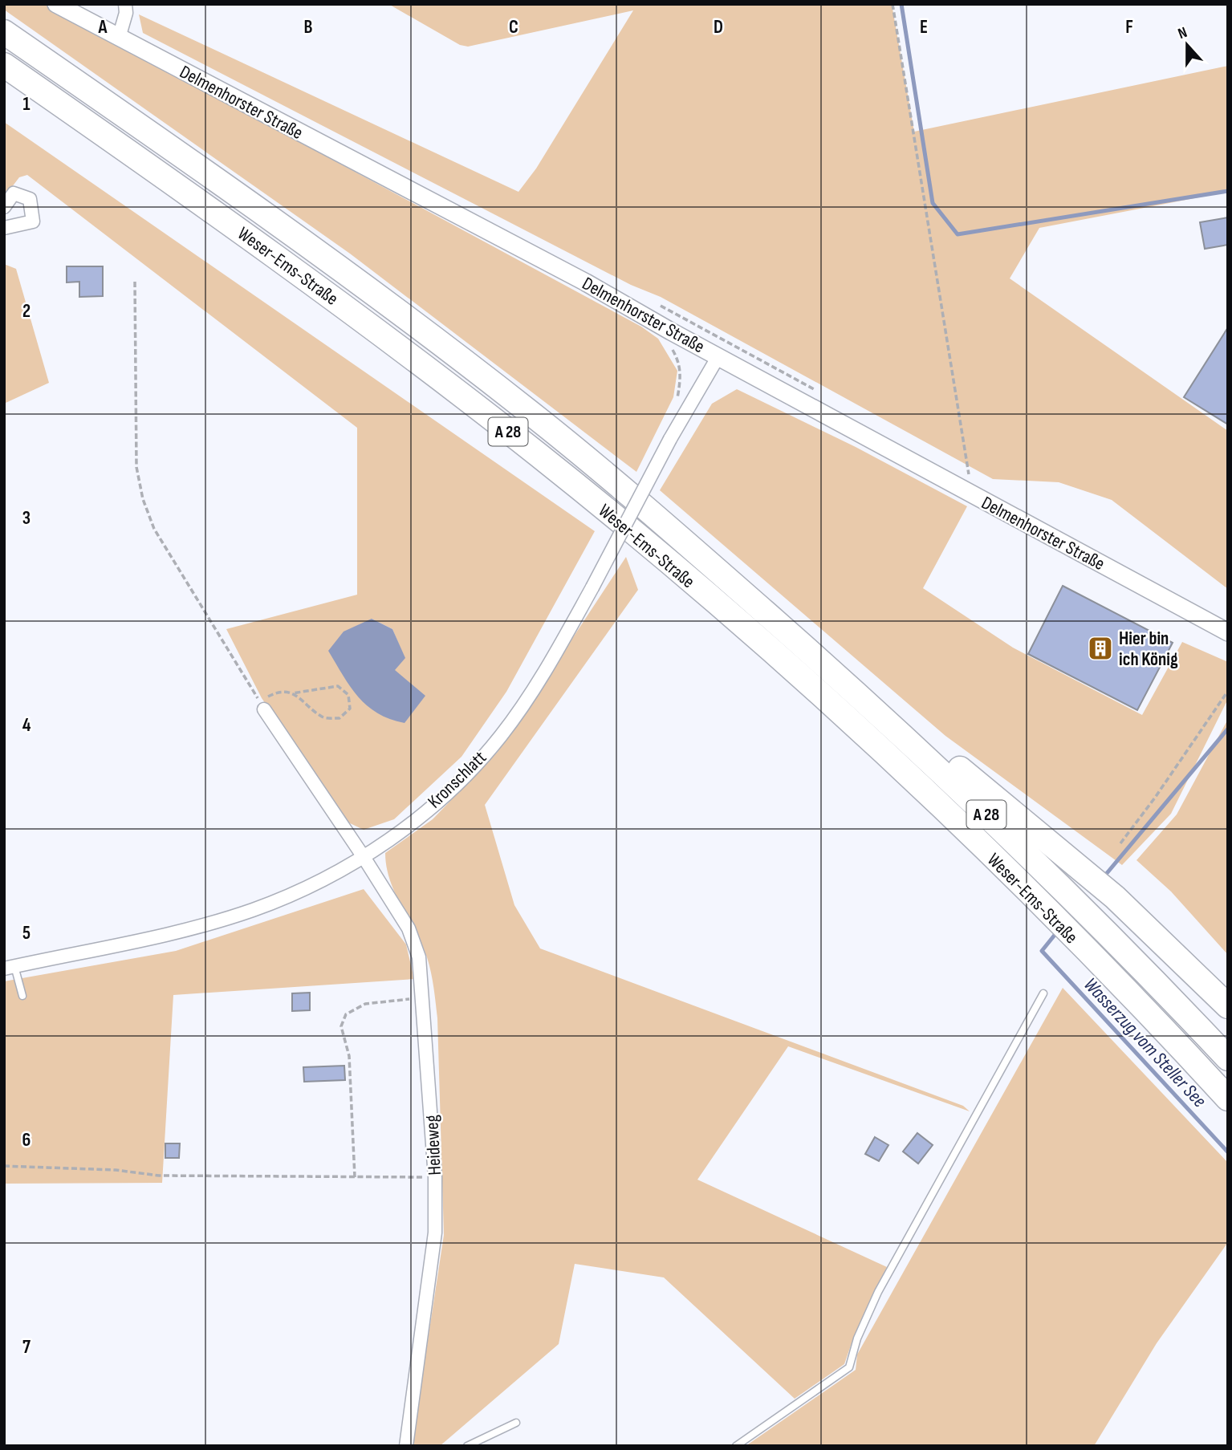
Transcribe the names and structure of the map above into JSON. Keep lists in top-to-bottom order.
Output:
{
  "streets": {
    "highway": ["Weser-Ems-Straße", "A 28"],
    "street": ["Delmenhorster Straße", "Kronschlatt", "Heideweg"]
  },
  "crossings": [
    ["Delmenhorster Straße", "Kronschlatt"],
    ["Kronschlatt", "Heideweg"]
  ],
  "water": ["Wasserzug vom Steller See"],
  "places": {
    "building": ["Hier bin ich König"]
  },
  "north": "top",
  "grid": {
    "columns": [
      "A",
      "B",
      "C",
      "D",
      "E",
      "F"
    ],
    "rows": [
      "1",
      "2",
      "3",
      "4",
      "5",
      "6",
      "7"
    ]
  }
}
